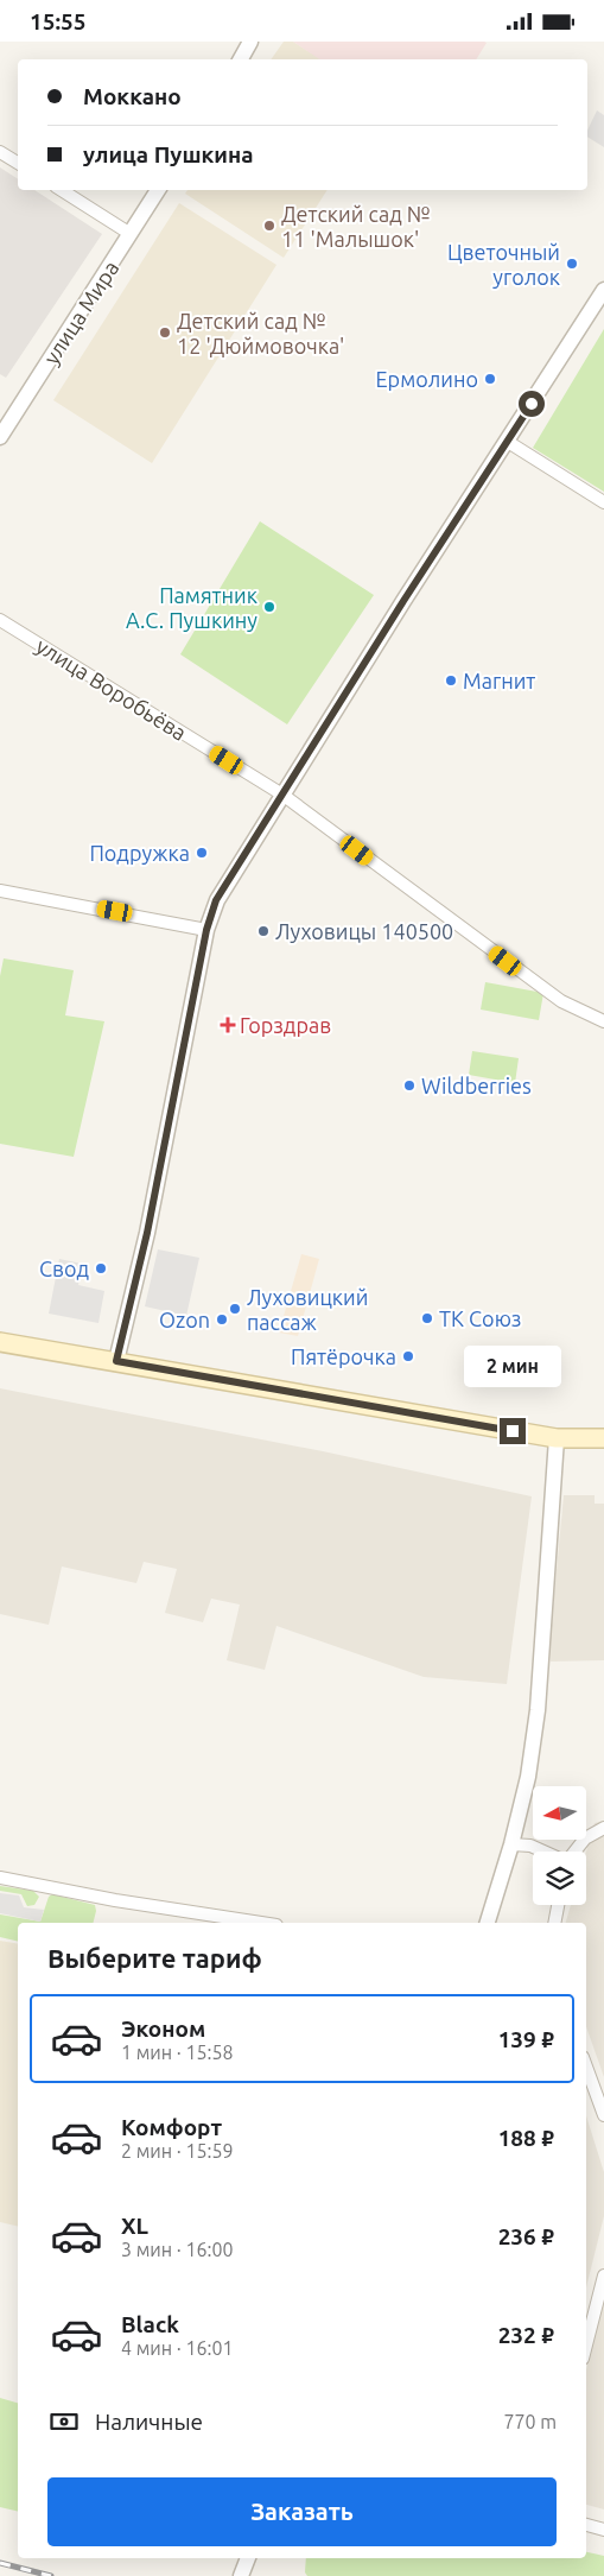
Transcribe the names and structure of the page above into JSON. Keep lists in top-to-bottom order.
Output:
{
  "streets": {
    "street": ["улица Мира", "улица Воробьёва"]
  },
  "places": {
    "other": [
      "Детский сад № 11 'Малышок'",
      "Цветочный уголок",
      "Детский сад № 12 'Дюймовочка'",
      "Ермолино",
      "Памятник А.С. Пушкину",
      "Магнит",
      "Подружка",
      "Луховицы 140500",
      "Wildberries",
      "Свод",
      "Луховицкий пассаж",
      "ТК Союз",
      "Ozon",
      "Пятёрочка"
    ],
    "health": ["Горздрав"]
  },
  "north": "left",
  "page": {
    "status": "15:55",
    "banner": ["Моккано", "улица Пушкина"],
    "bubble": "2 мин",
    "heading": "Выберите тариф",
    "list": [
      {
        "name": "Эконом",
        "note": "1 мин · 15:58",
        "value": "139 ₽"
      },
      {
        "name": "Комфорт",
        "note": "2 мин · 15:59",
        "value": "188 ₽"
      },
      {
        "name": "XL",
        "note": "3 мин · 16:00",
        "value": "236 ₽"
      },
      {
        "name": "Black",
        "note": "4 мин · 16:01",
        "value": "232 ₽"
      }
    ],
    "pay": ["Наличные", "770 m"],
    "buttons": "Заказать"
  }
}
